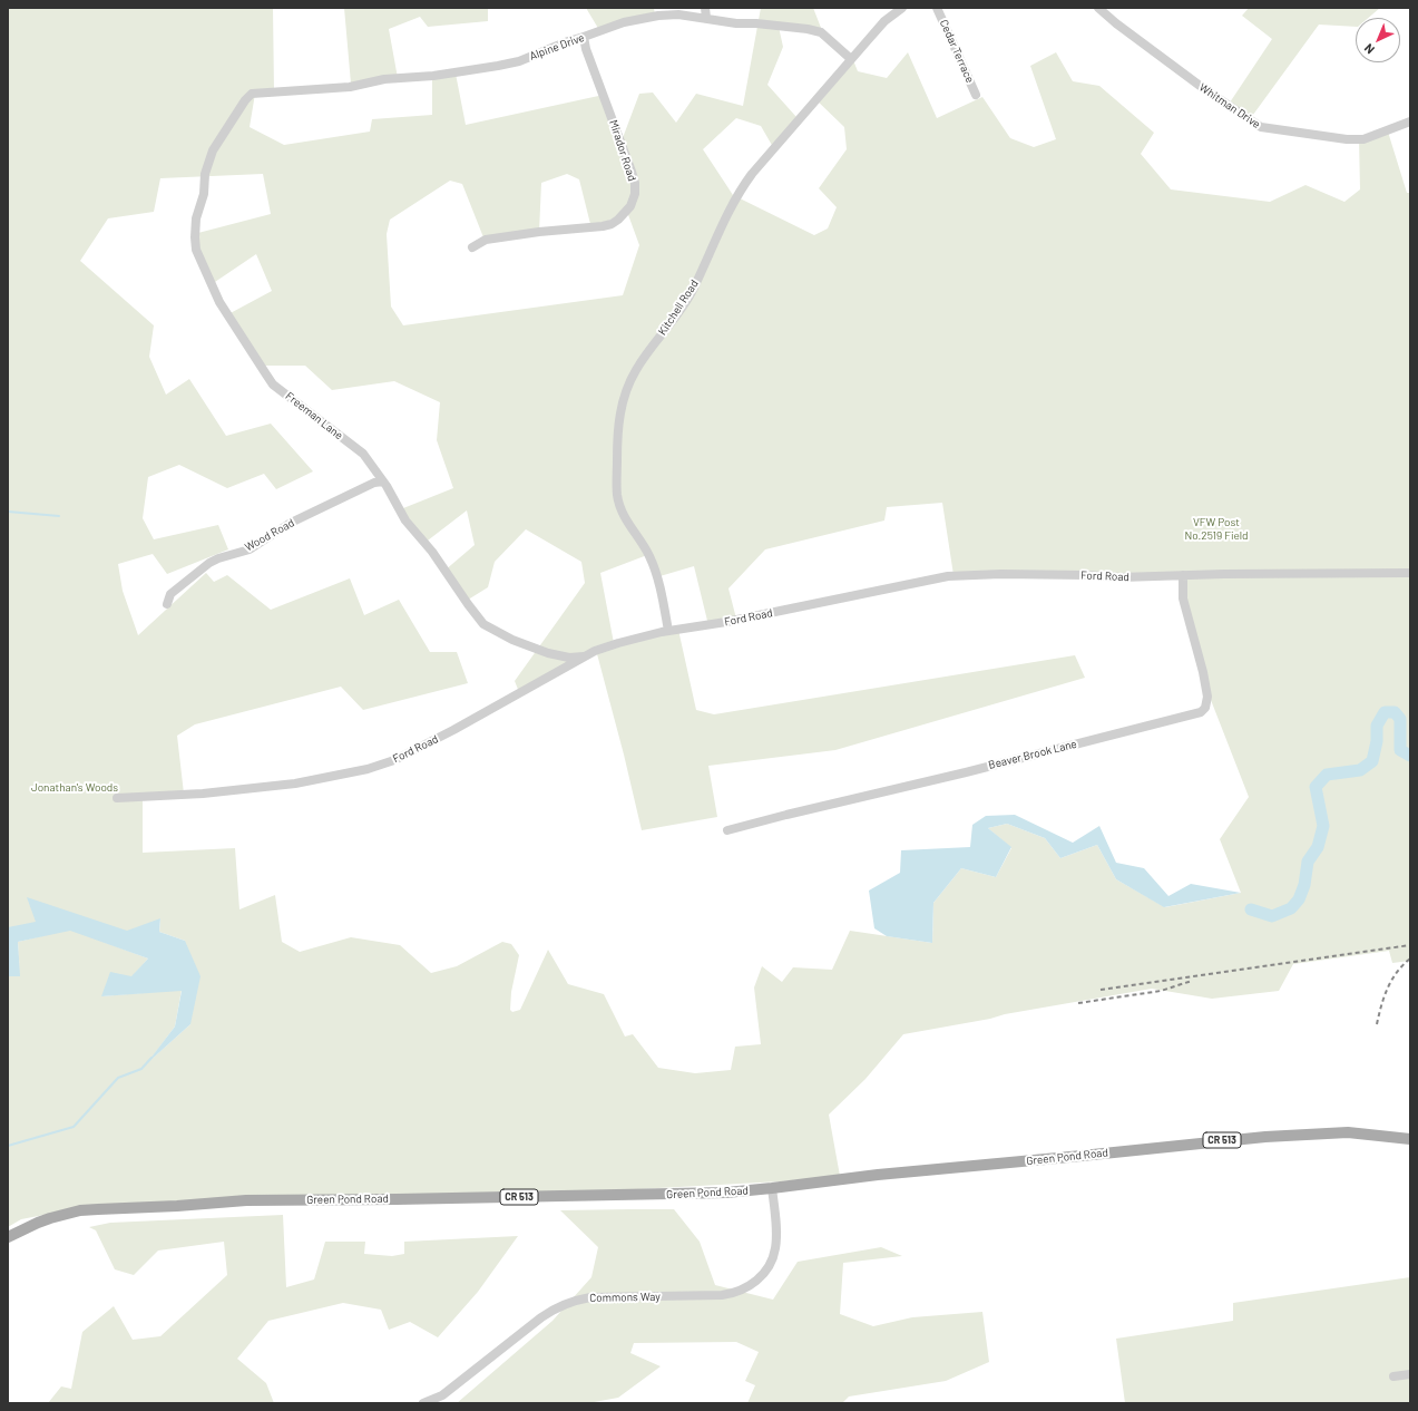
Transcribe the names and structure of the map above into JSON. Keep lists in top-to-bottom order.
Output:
{
  "streets": {
    "main road": ["CR 513", "Green Pond Road"],
    "street": [
      "Alpine Drive",
      "Cedar Terrace",
      "Whitman Drive",
      "Mirador Road",
      "Kitchell Road",
      "Freeman Lane",
      "Wood Road",
      "Ford Road",
      "Beaver Brook Lane",
      "Commons Way"
    ]
  },
  "crossings": [
    ["Alpine Drive", "Mirador Road"],
    ["Alpine Drive", "Kitchell Road"],
    ["Alpine Drive", "Freeman Lane"],
    ["Kitchell Road", "Ford Road"],
    ["Freeman Lane", "Wood Road"],
    ["Freeman Lane", "Ford Road"],
    ["Ford Road", "Beaver Brook Lane"],
    ["Green Pond Road", "Commons Way"]
  ],
  "parks": ["VFW Post No.2519 Field", "Jonathan's Woods"],
  "north": "bottom left"
}
